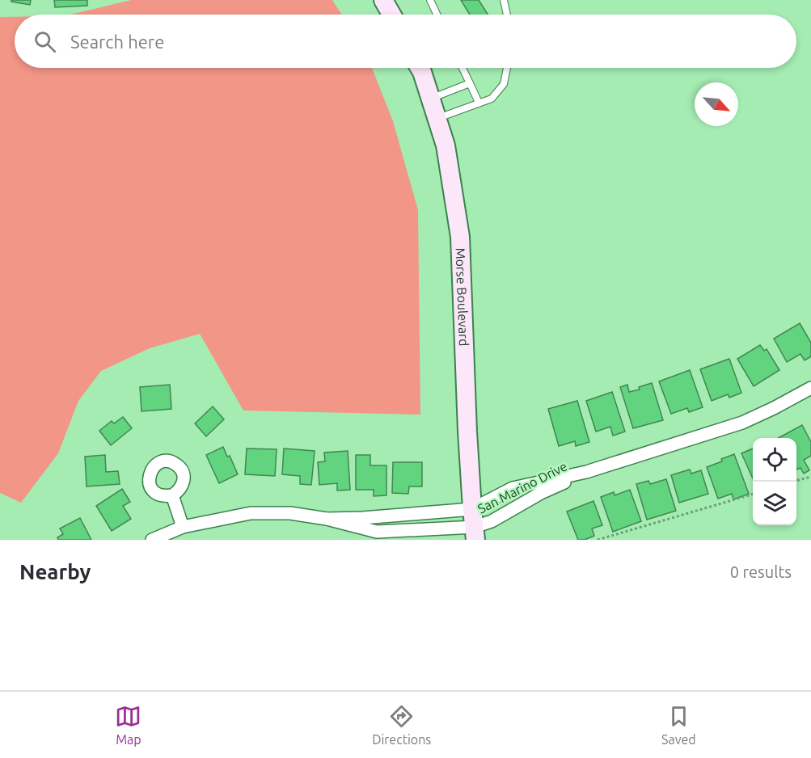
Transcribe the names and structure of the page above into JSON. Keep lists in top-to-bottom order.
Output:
{
  "streets": {
    "street": ["Morse Boulevard", "San Marino Drive"]
  },
  "crossings": [
    ["Morse Boulevard", "San Marino Drive"]
  ],
  "north": "bottom right",
  "page": {
    "search": "Search here",
    "heading": ["Nearby", "0 results"],
    "nav": ["Map", "Directions", "Saved"]
  }
}
